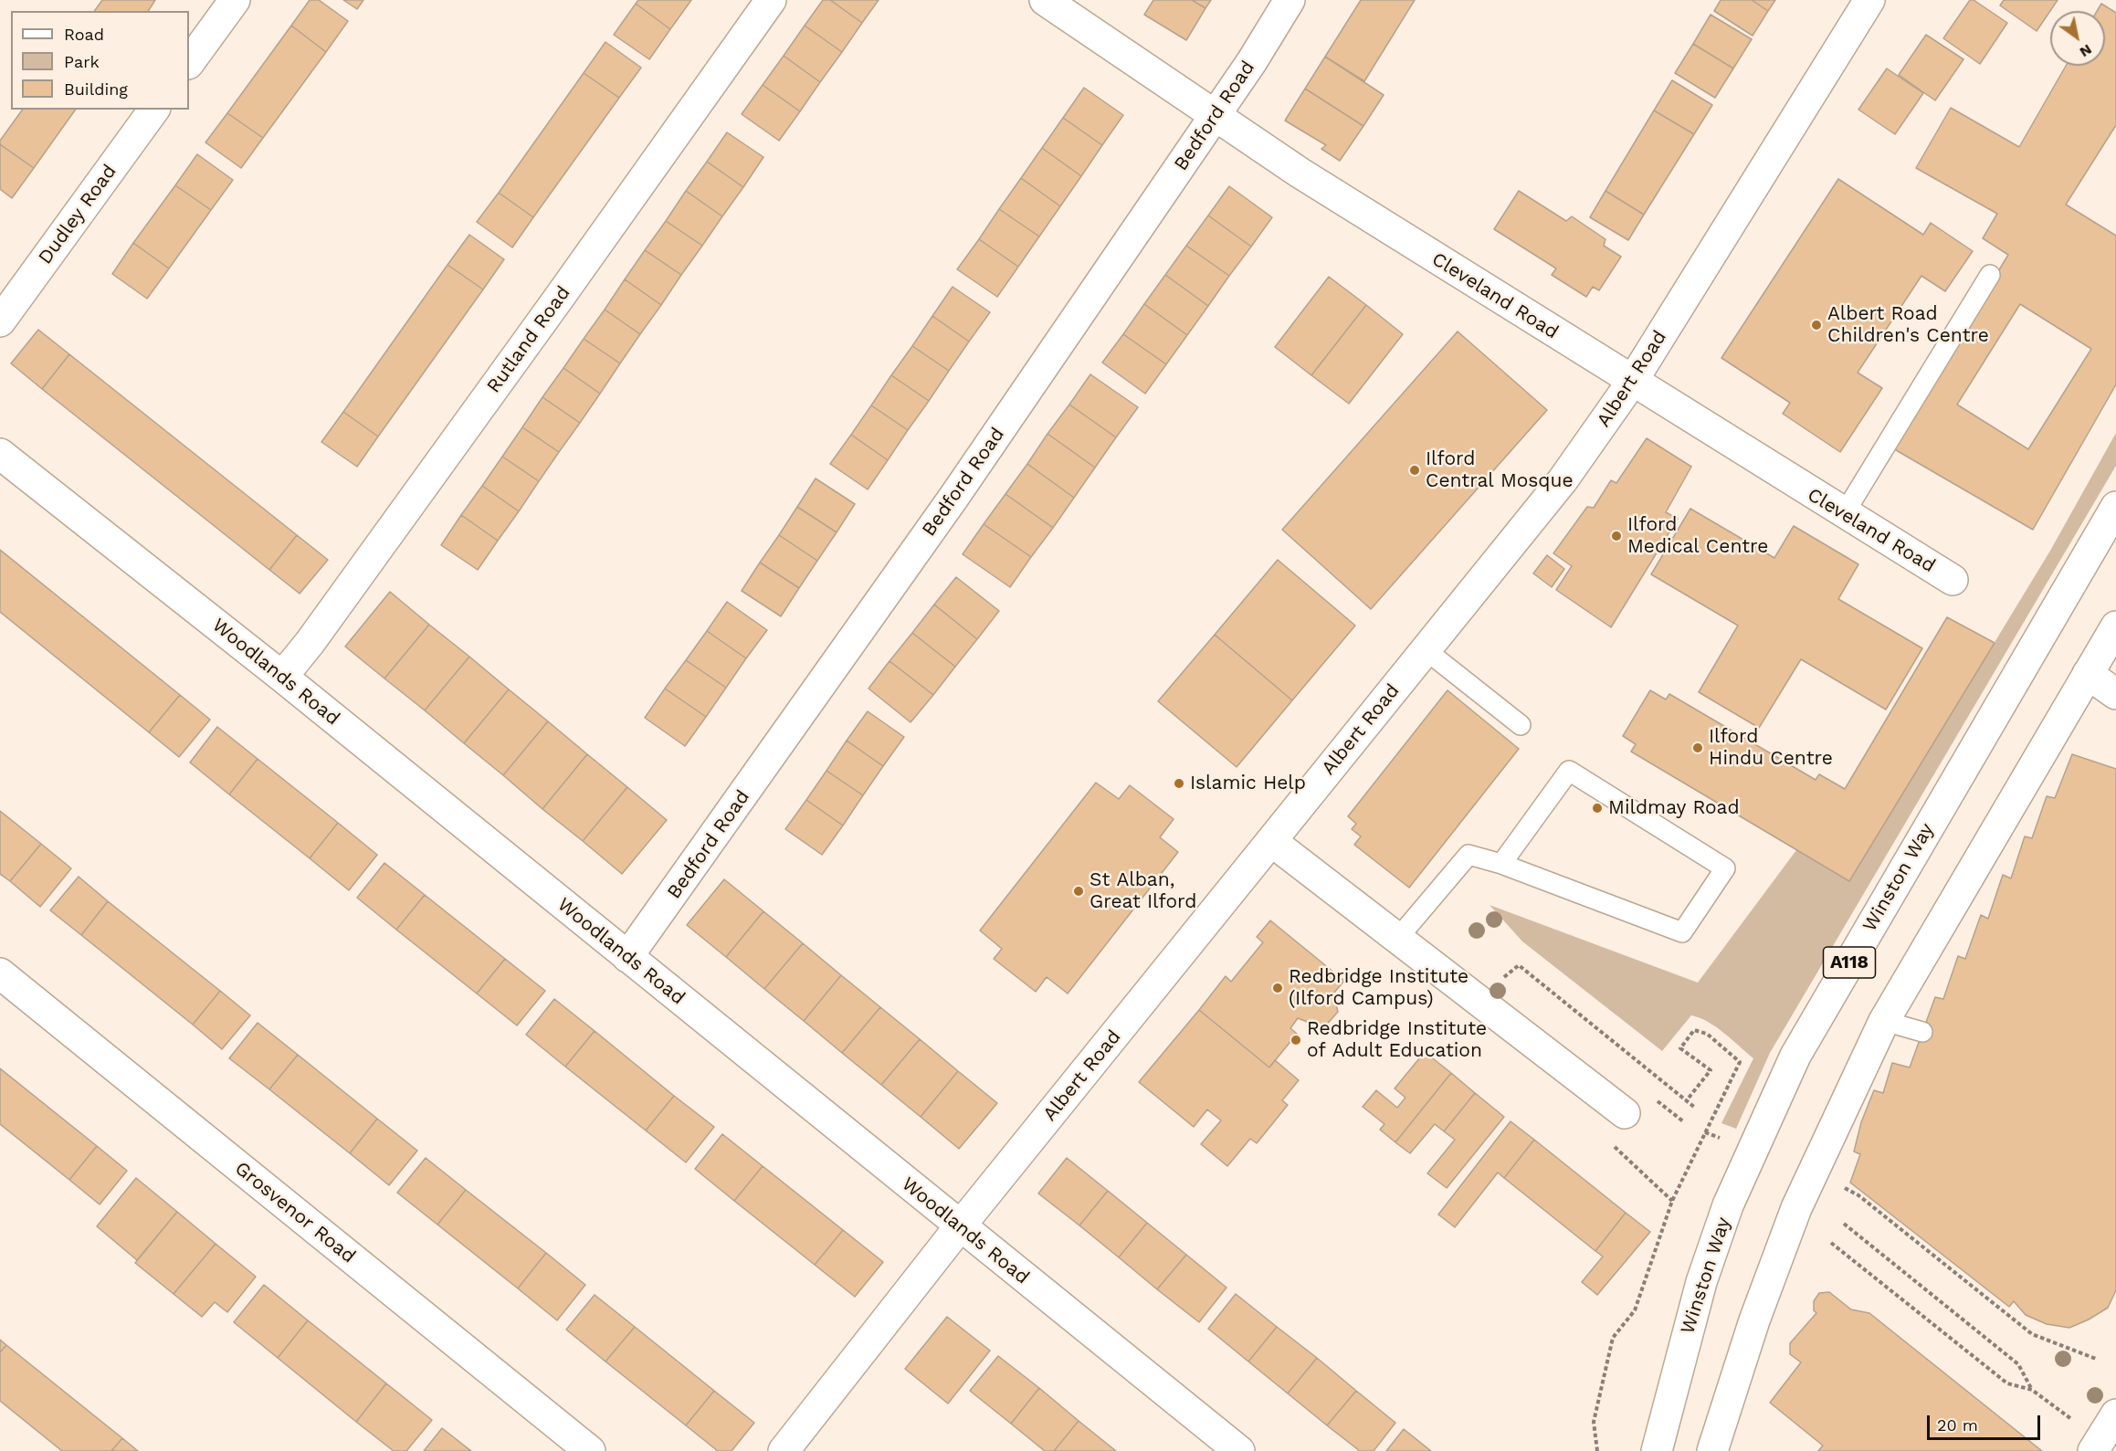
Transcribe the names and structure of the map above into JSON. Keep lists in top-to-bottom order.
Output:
{
  "streets": {
    "street": [
      "Bedford Road",
      "Dudley Road",
      "Cleveland Road",
      "Rutland Road",
      "Albert Road",
      "Woodlands Road",
      "Winston Way",
      "A118",
      "Grosvenor Road"
    ]
  },
  "crossings": [
    ["Bedford Road", "Cleveland Road"],
    ["Bedford Road", "Woodlands Road"],
    ["Cleveland Road", "Albert Road"],
    ["Rutland Road", "Woodlands Road"],
    ["Albert Road", "Woodlands Road"]
  ],
  "places": [
    "Albert Road Children's Centre",
    "Ilford Central Mosque",
    "Ilford Medical Centre",
    "Ilford Hindu Centre",
    "Islamic Help",
    "Mildmay Road",
    "St Alban, Great Ilford",
    "Redbridge Institute (Ilford Campus)",
    "Redbridge Institute of Adult Education"
  ],
  "legend": ["Road", "Park", "Building"],
  "scale_bar": "20 m",
  "north": "bottom right"
}
